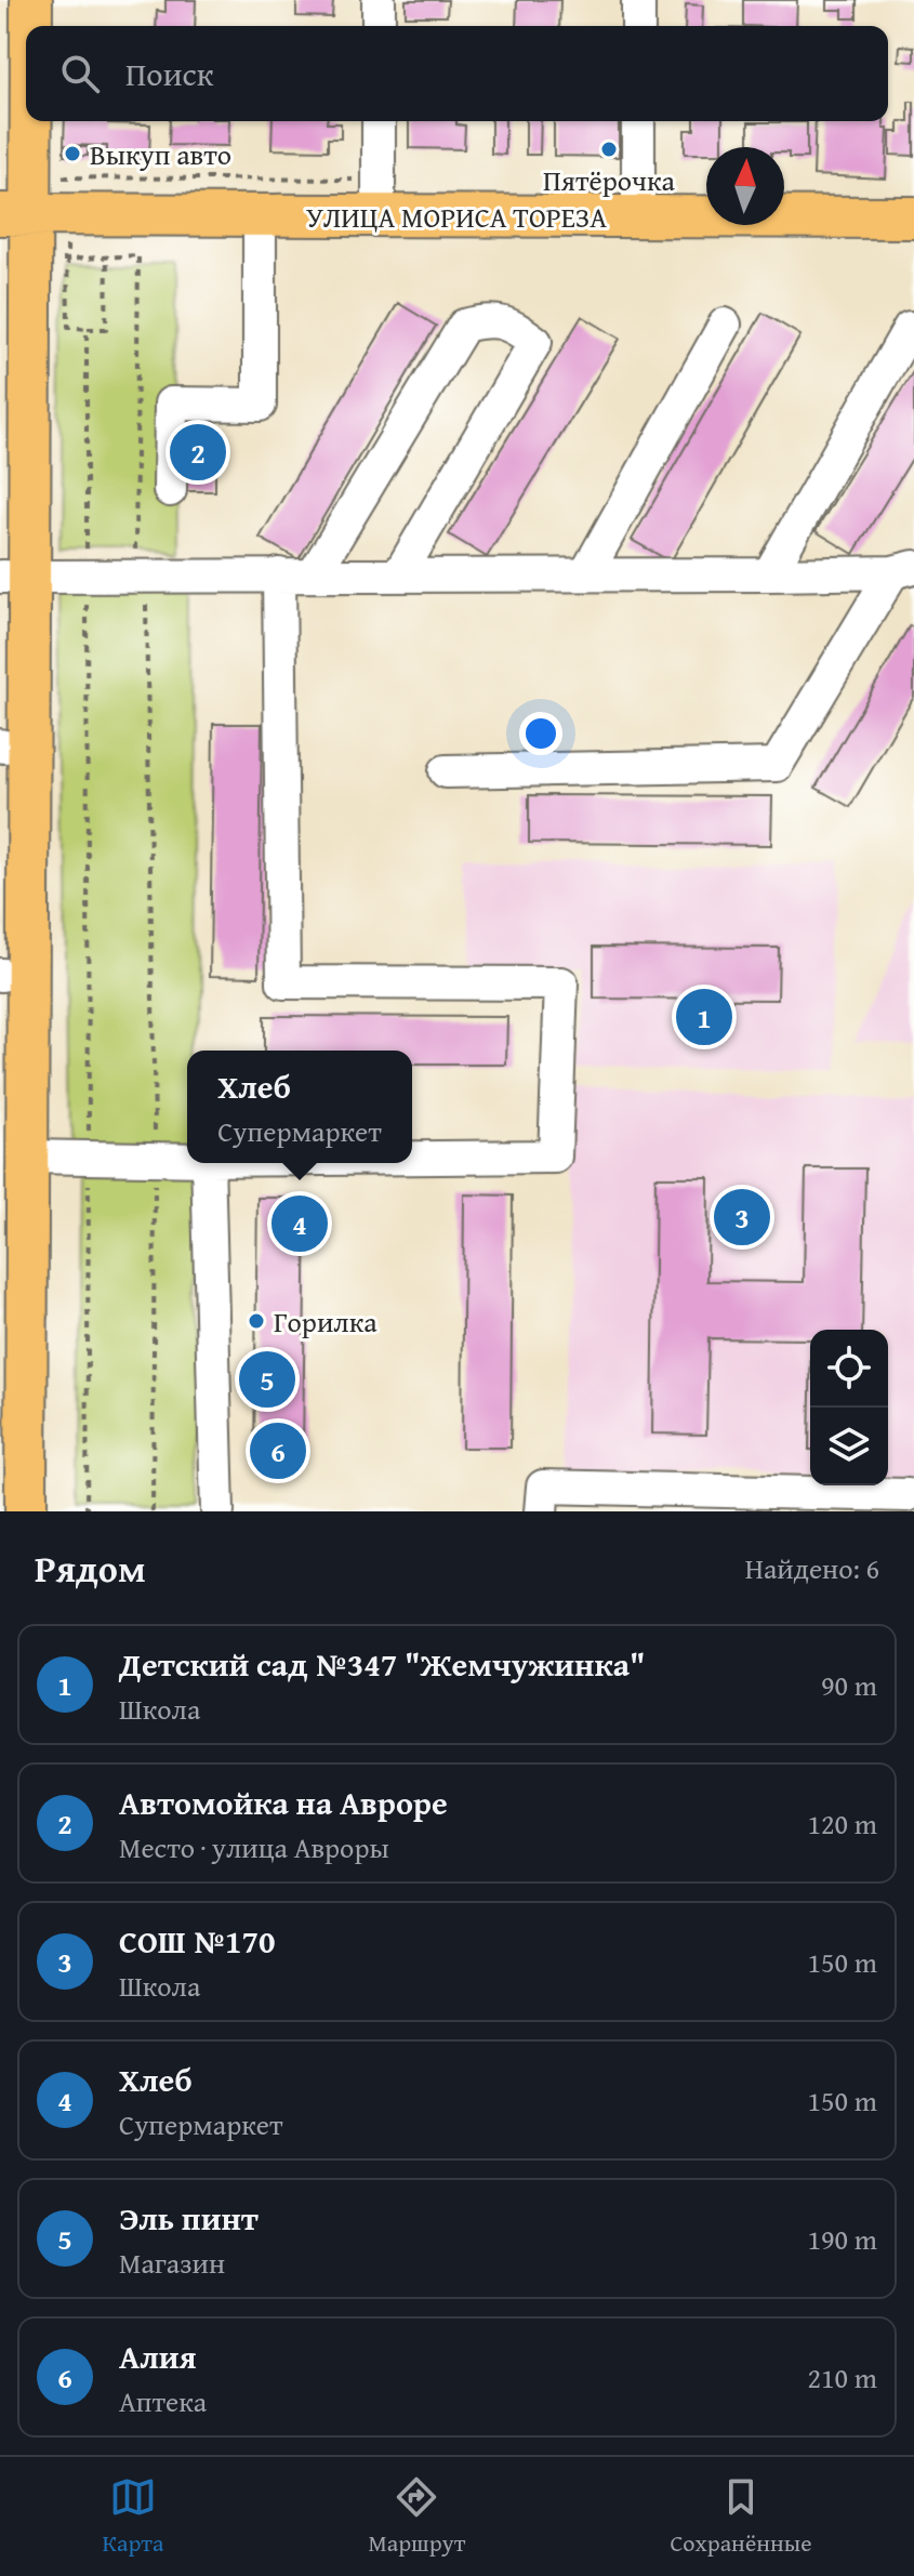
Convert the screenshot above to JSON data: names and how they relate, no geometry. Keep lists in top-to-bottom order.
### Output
{
  "streets": {
    "main road": ["УЛИЦА МОРИСА ТОРЕЗА"]
  },
  "places": ["Пятёрочка", "Выкуп авто", "Горилка"],
  "north": "top",
  "page": {
    "search": "Поиск",
    "pins": [
      "2",
      "1",
      "3",
      "4",
      "5",
      "6"
    ],
    "popup": ["Хлеб", "Супермаркет"],
    "heading": ["Рядом", "Найдено: 6"],
    "list": [
      {
        "mark": "1",
        "name": "Детский сад №347 \"Жемчужинка\"",
        "note": "Школа",
        "value": "90 m"
      },
      {
        "mark": "2",
        "name": "Автомойка на Авроре",
        "note": "Место · улица Авроры",
        "value": "120 m"
      },
      {
        "mark": "3",
        "name": "СОШ №170",
        "note": "Школа",
        "value": "150 m"
      },
      {
        "mark": "4",
        "name": "Хлеб",
        "note": "Супермаркет",
        "value": "150 m"
      },
      {
        "mark": "5",
        "name": "Эль пинт",
        "note": "Магазин",
        "value": "190 m"
      },
      {
        "mark": "6",
        "name": "Алия",
        "note": "Аптека",
        "value": "210 m"
      }
    ],
    "nav": ["Карта", "Маршрут", "Сохранённые"]
  }
}
